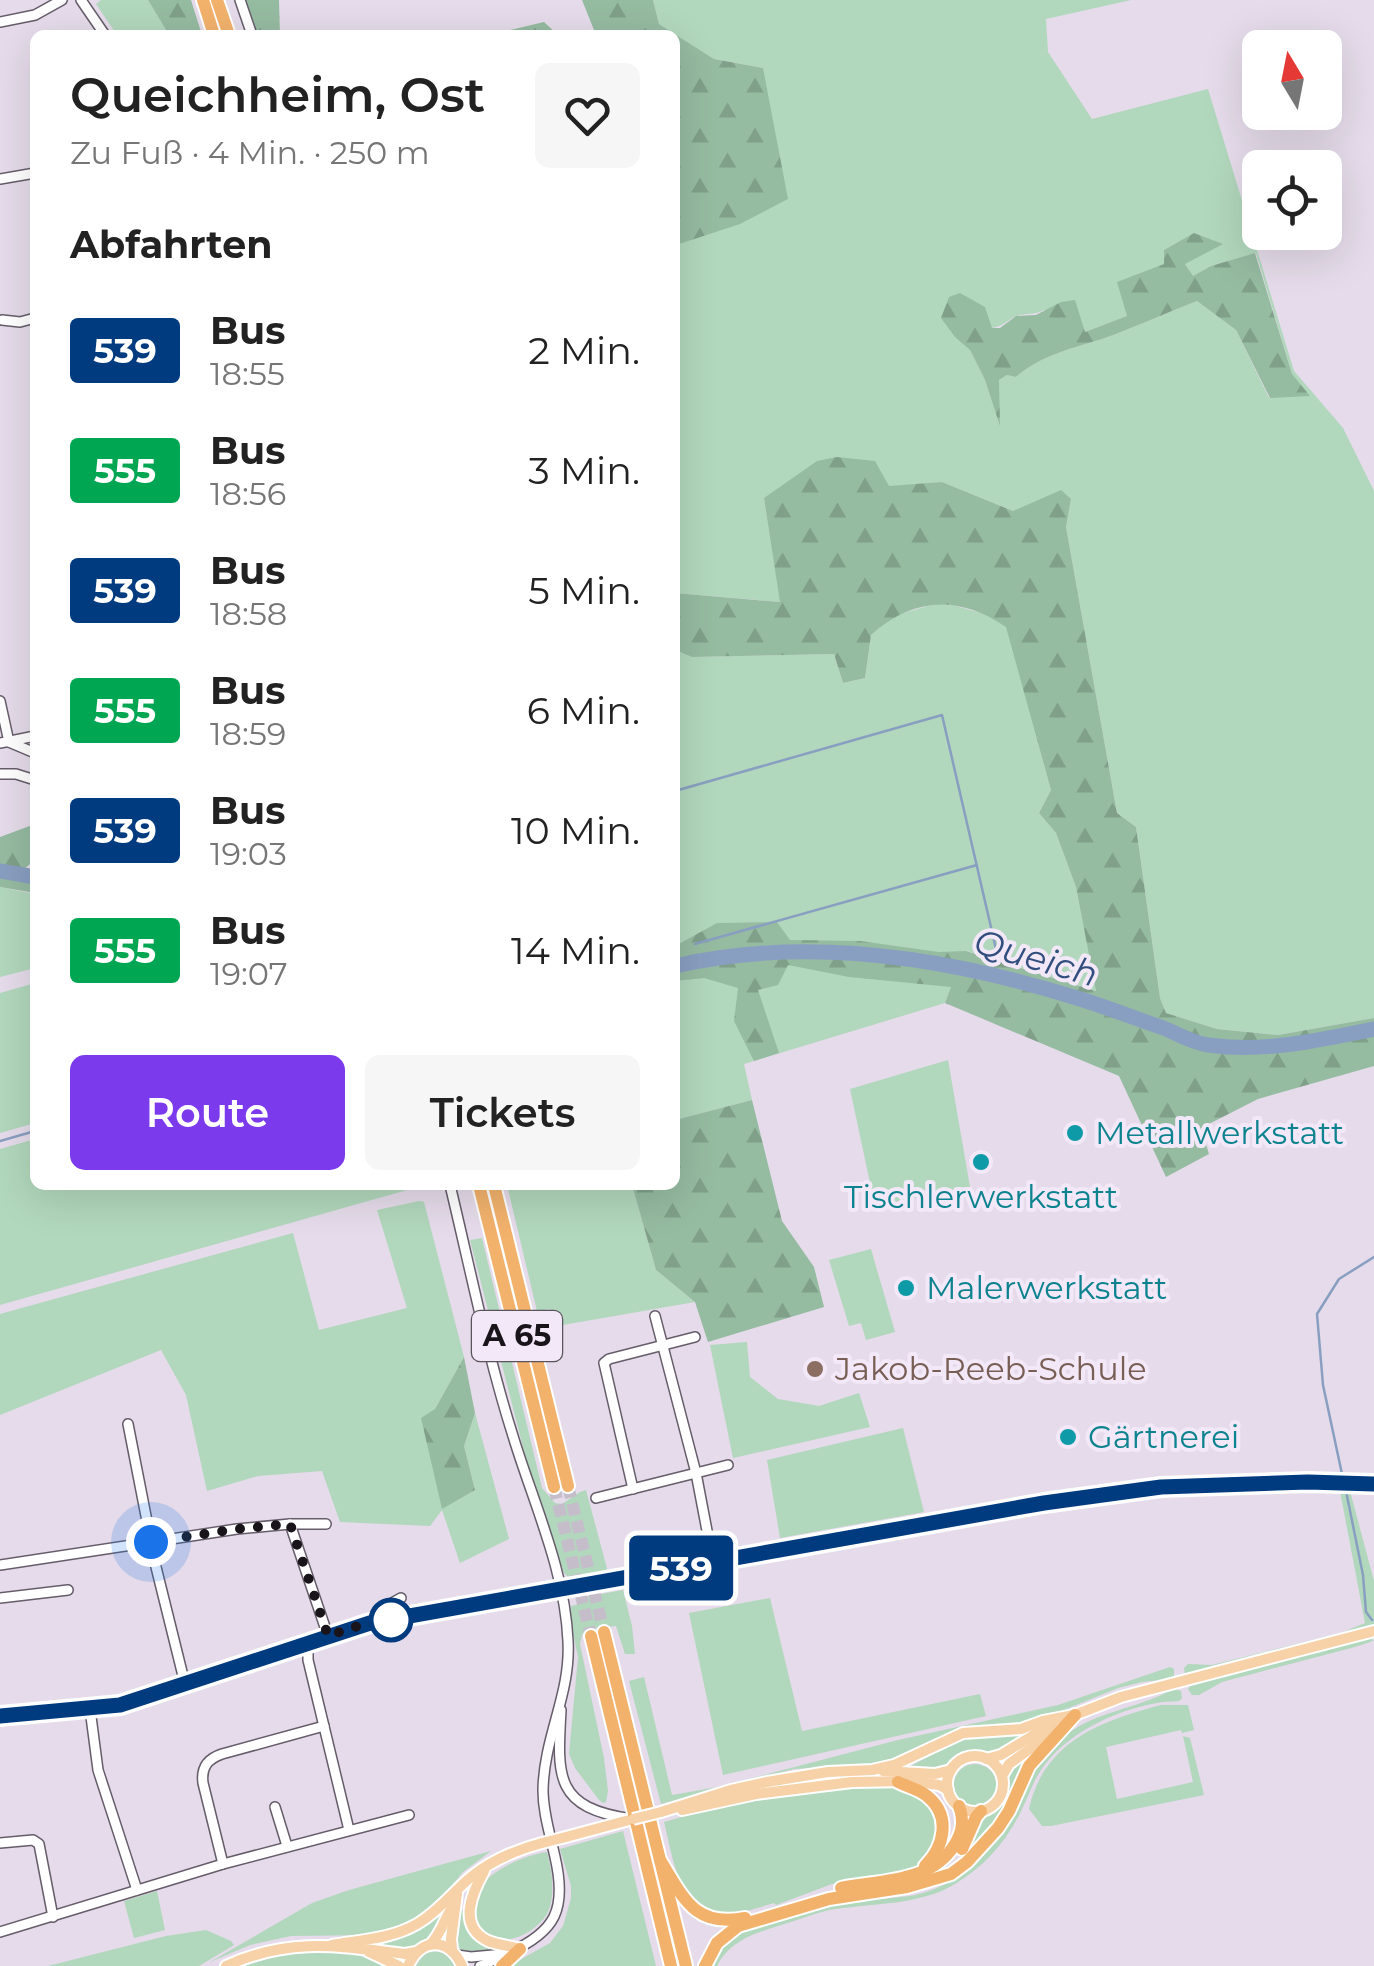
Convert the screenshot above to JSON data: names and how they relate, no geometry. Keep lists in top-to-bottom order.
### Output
{
  "streets": {
    "highway": ["A 65"]
  },
  "water": ["Queich"],
  "places": [
    "Metallwerkstatt",
    "Tischlerwerkstatt",
    "Malerwerkstatt",
    "Jakob-Reeb-Schule",
    "Gärtnerei"
  ],
  "lines": ["bus line 539"],
  "north": "top",
  "page": {
    "on_map": "539",
    "heading": [
      ["Queichheim, Ost", "Zu Fuß · 4 Min. · 250 m"],
      "Abfahrten"
    ],
    "list": [
      {
        "mark": "539",
        "name": "Bus",
        "note": "18:55",
        "value": "2 Min."
      },
      {
        "mark": "555",
        "name": "Bus",
        "note": "18:56",
        "value": "3 Min."
      },
      {
        "mark": "539",
        "name": "Bus",
        "note": "18:58",
        "value": "5 Min."
      },
      {
        "mark": "555",
        "name": "Bus",
        "note": "18:59",
        "value": "6 Min."
      },
      {
        "mark": "539",
        "name": "Bus",
        "note": "19:03",
        "value": "10 Min."
      },
      {
        "mark": "555",
        "name": "Bus",
        "note": "19:07",
        "value": "14 Min."
      }
    ],
    "buttons": ["Route", "Tickets"]
  }
}
